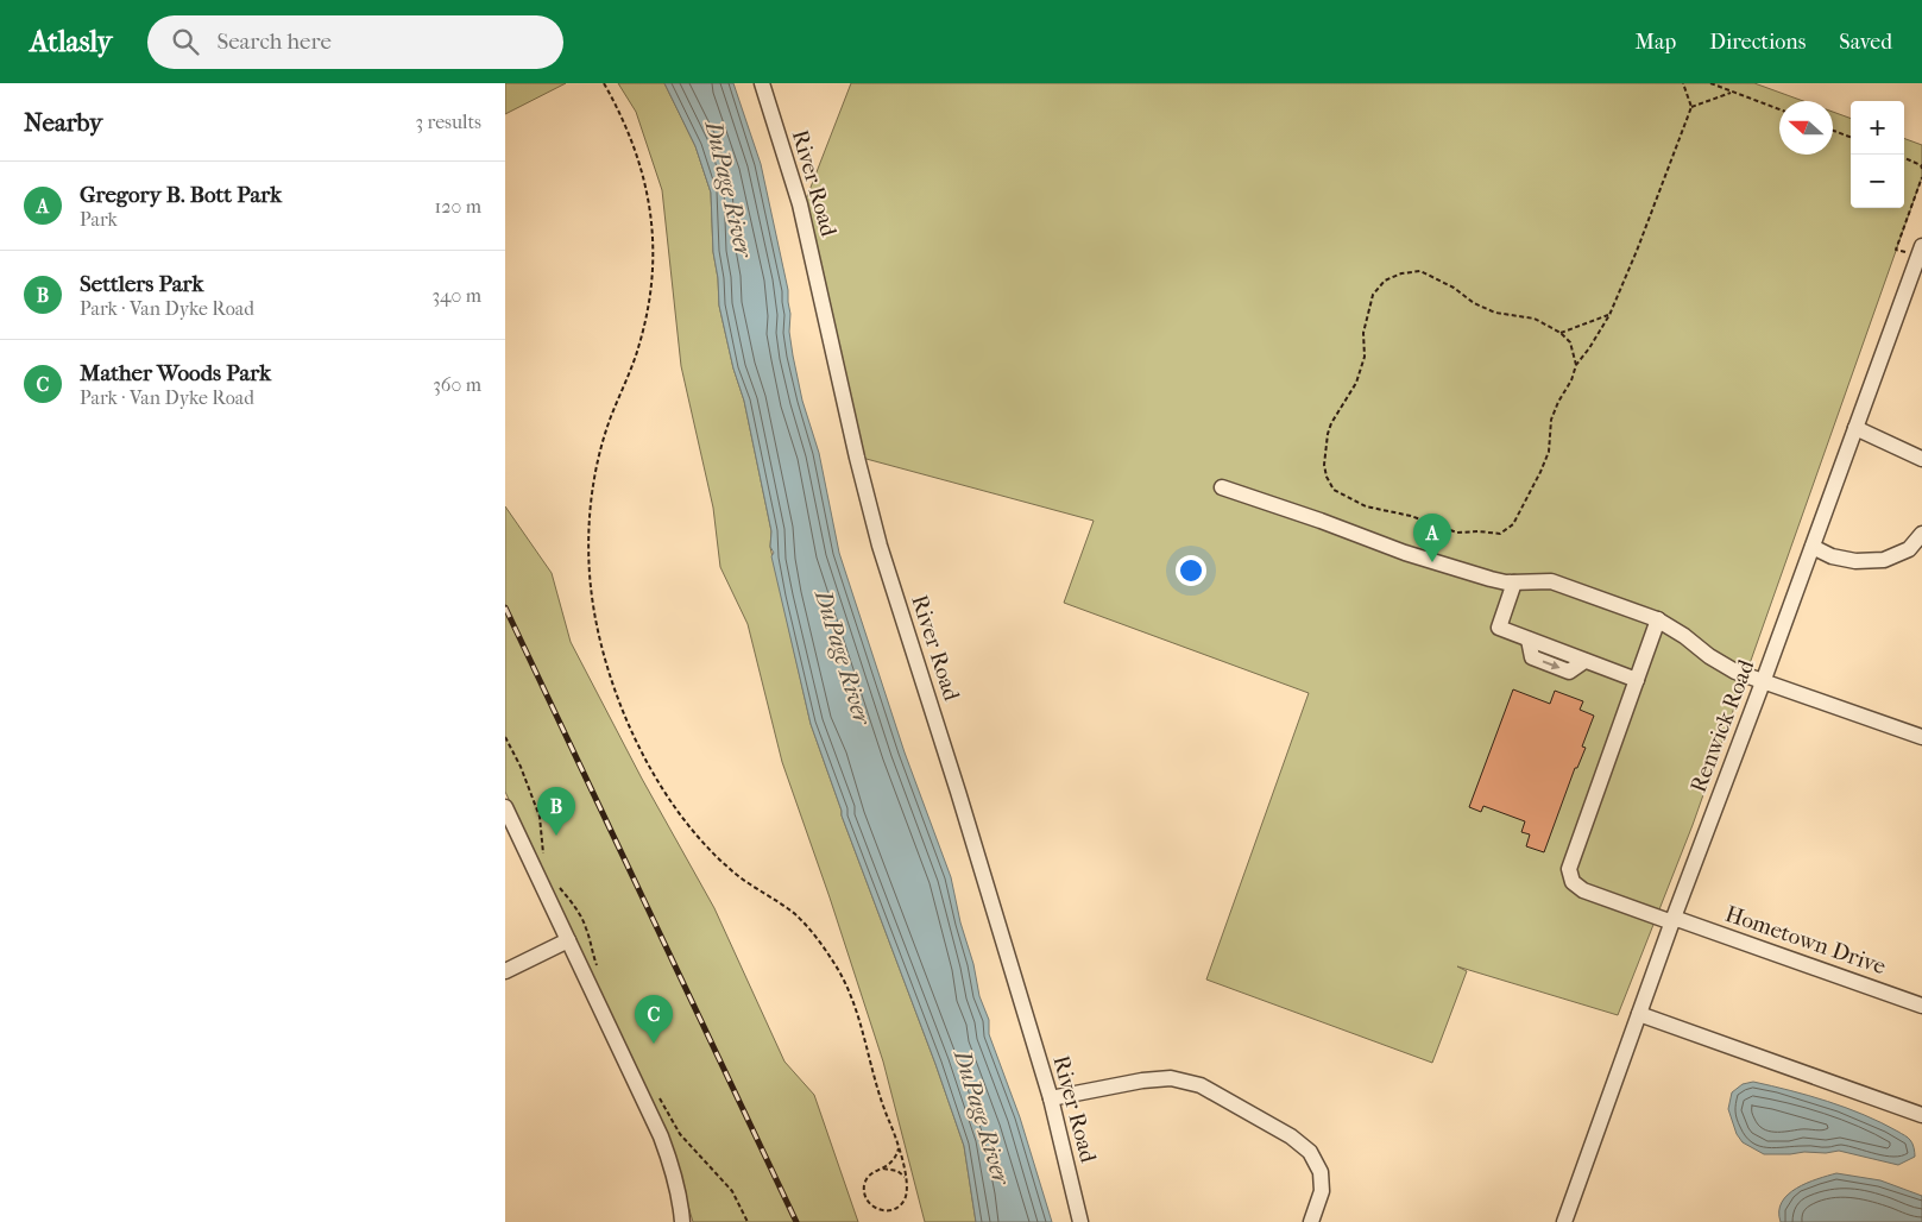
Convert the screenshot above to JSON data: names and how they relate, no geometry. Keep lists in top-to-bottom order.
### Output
{
  "streets": {
    "street": ["River Road", "Renwick Road", "Hometown Drive"]
  },
  "crossings": [
    ["Renwick Road", "Hometown Drive"]
  ],
  "water": ["DuPage River"],
  "north": "left",
  "page": {
    "header": "Atlasly",
    "search": "Search here",
    "nav": ["Map", "Directions", "Saved"],
    "heading": ["Nearby", "3 results"],
    "map_buttons": ["+", "−"],
    "list": [
      {
        "mark": "A",
        "name": "Gregory B. Bott Park",
        "note": "Park",
        "value": "120 m"
      },
      {
        "mark": "B",
        "name": "Settlers Park",
        "note": "Park · Van Dyke Road",
        "value": "340 m"
      },
      {
        "mark": "C",
        "name": "Mather Woods Park",
        "note": "Park · Van Dyke Road",
        "value": "360 m"
      }
    ],
    "pins": ["A", "B", "C"]
  }
}
